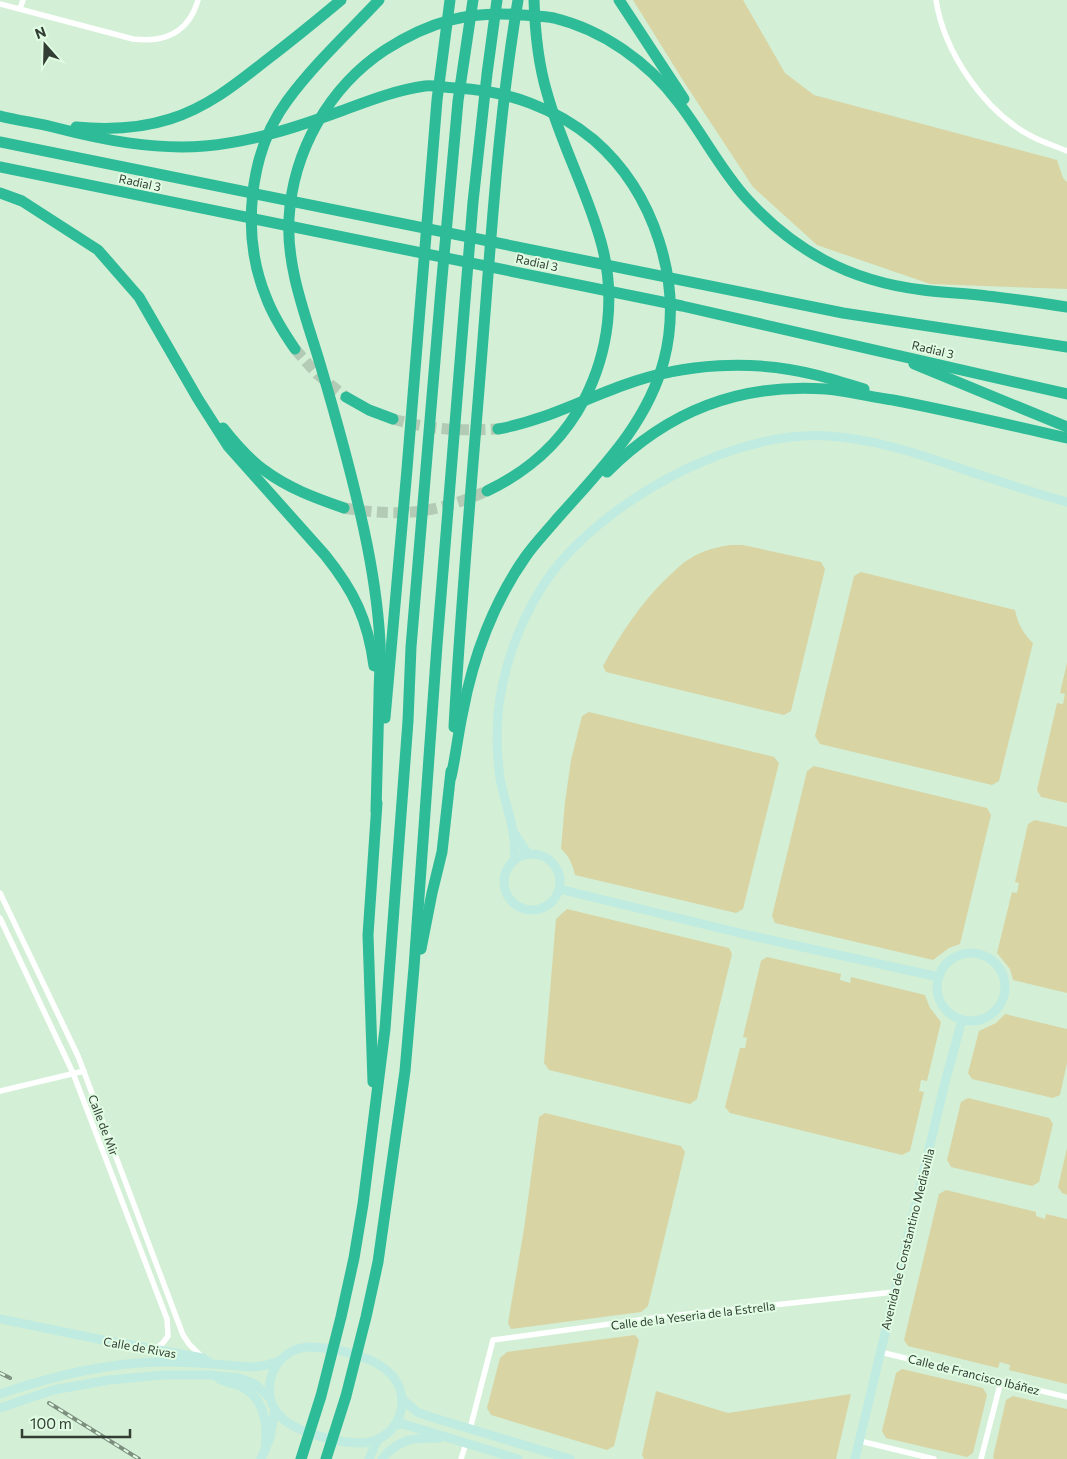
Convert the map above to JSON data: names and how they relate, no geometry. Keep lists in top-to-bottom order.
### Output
{
  "streets": {
    "highway": ["Radial 3"],
    "street": [
      "Calle de Mir",
      "Avenida de Constantino Mediavilla",
      "Calle de la Yeseria de la Estrella",
      "Calle de Rivas",
      "Calle de Francisco Ibáñez"
    ]
  },
  "crossings": [
    ["Calle de Mir", "Calle de Rivas"],
    ["Avenida de Constantino Mediavilla", "Calle de la Yeseria de la Estrella"],
    ["Avenida de Constantino Mediavilla", "Calle de Francisco Ibáñez"]
  ],
  "scale_bar": "100 m",
  "north": "top"
}
